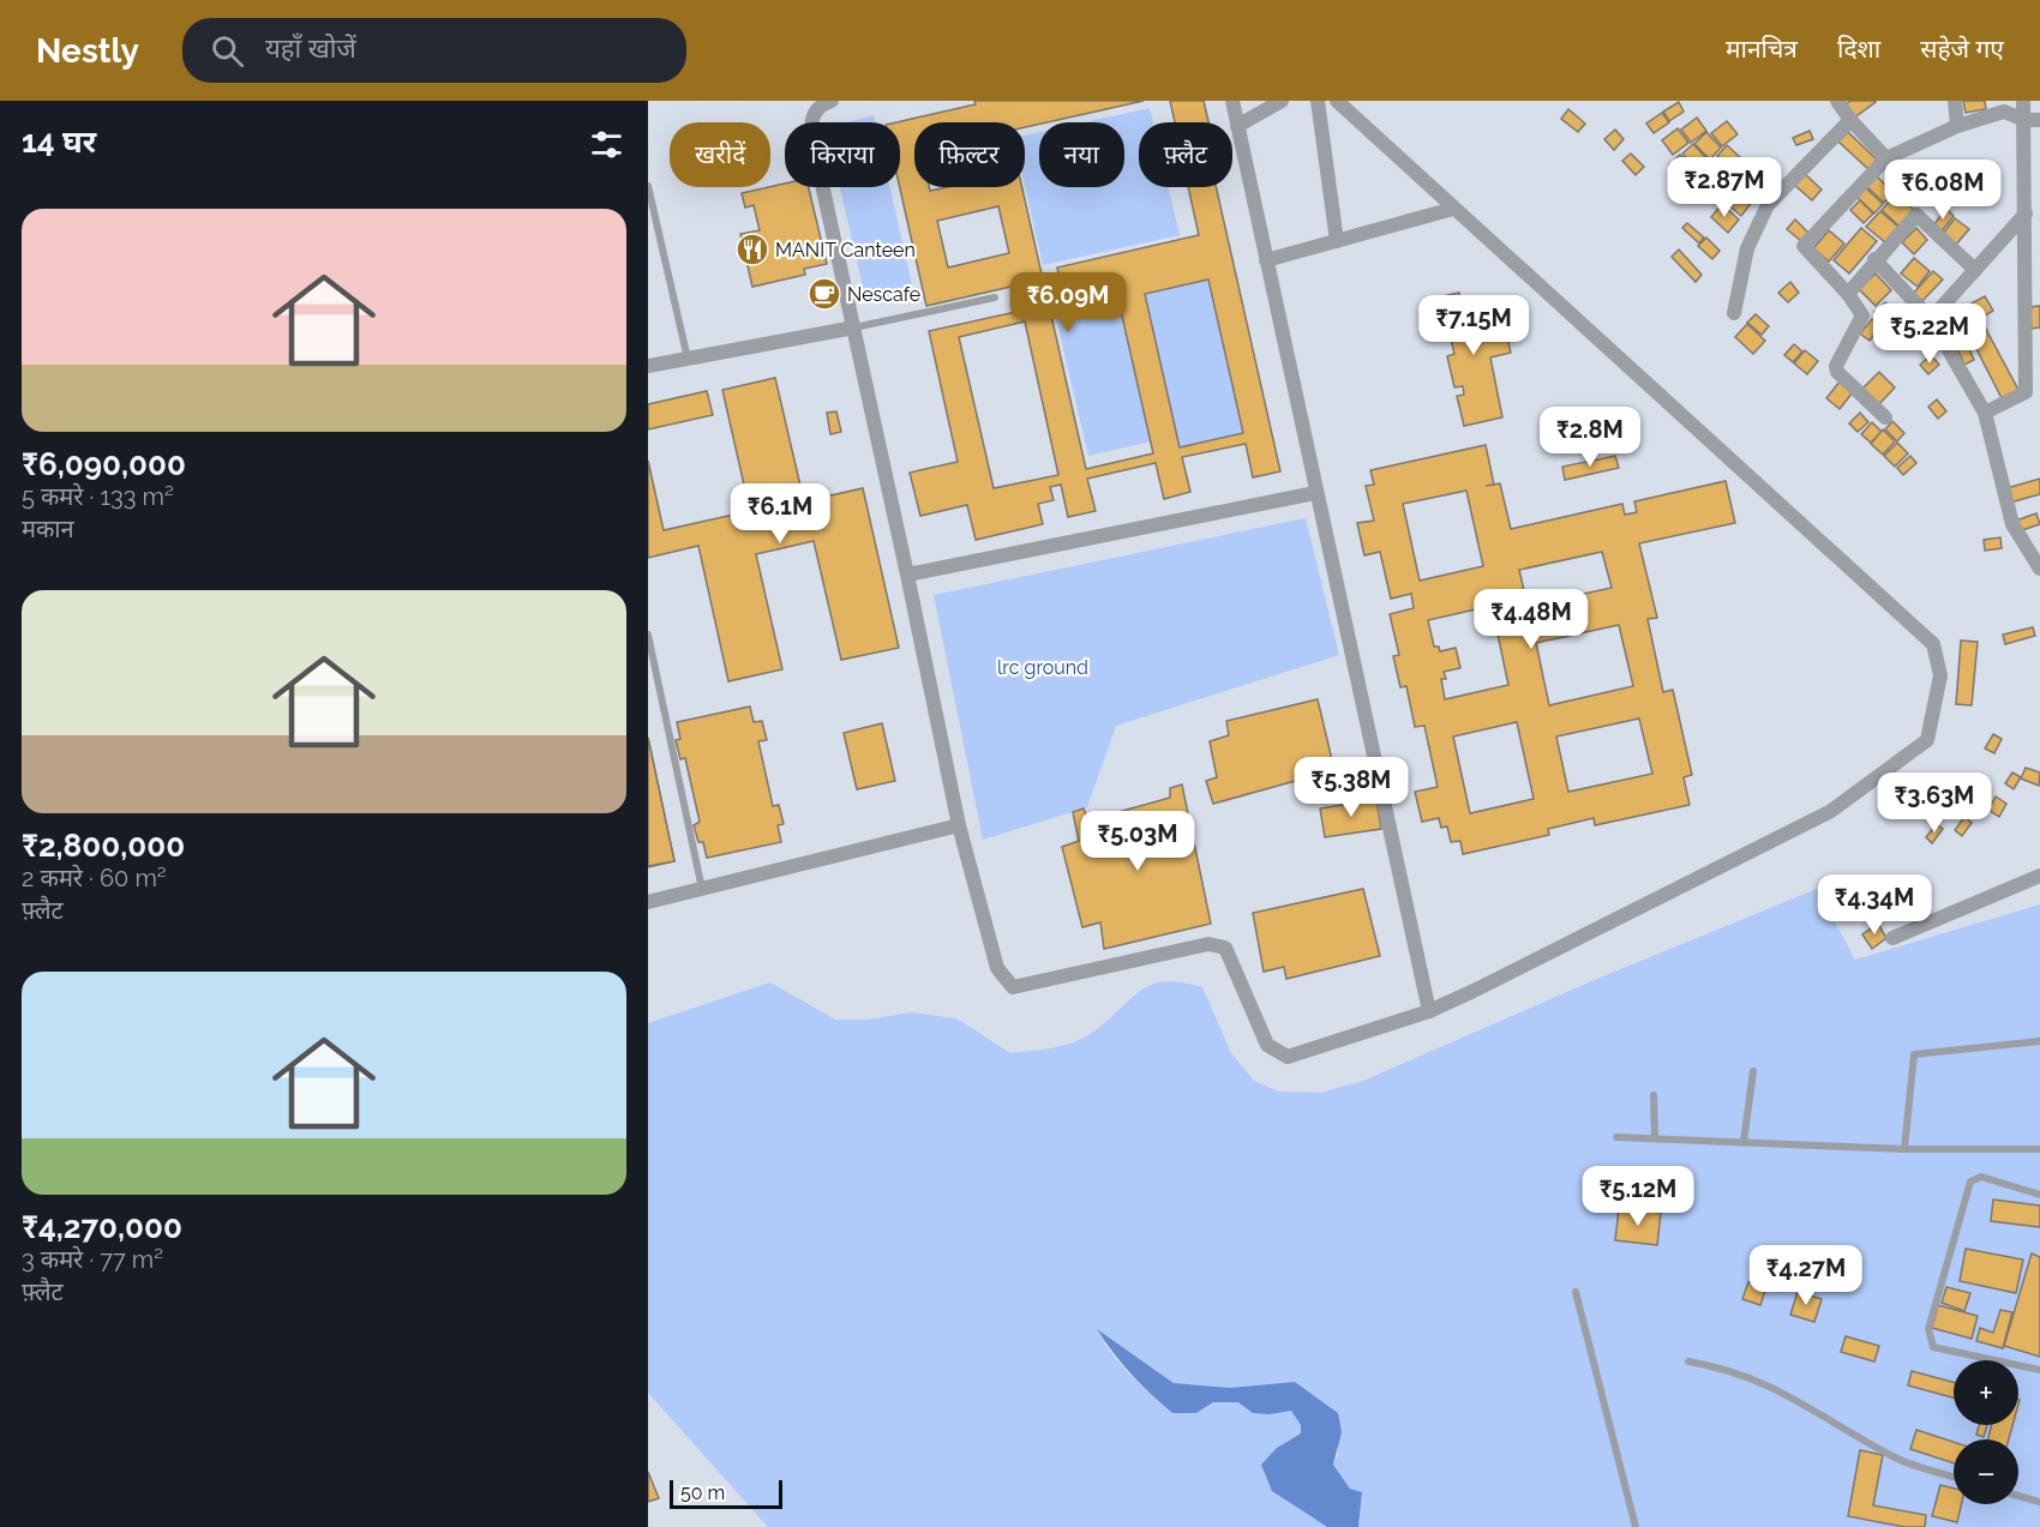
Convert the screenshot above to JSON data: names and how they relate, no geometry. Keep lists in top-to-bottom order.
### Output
{
  "parks": ["lrc ground"],
  "places": {
    "restaurant": ["MANIT Canteen"],
    "cafe": ["Nescafe"]
  },
  "scale_bar": "50 m",
  "page": {
    "header": "Nestly",
    "search": "यहाँ खोजें",
    "nav": ["मानचित्र", "दिशा", "सहेजे गए"],
    "heading": "14 घर",
    "chip": [
      "खरीदें",
      "किराया",
      "फ़िल्टर",
      "नया",
      "फ़्लैट"
    ],
    "price": [
      "₹2.87M",
      "₹6.08M",
      "₹6.09M",
      "₹7.15M",
      "₹5.22M",
      "₹2.8M",
      "₹6.1M",
      "₹4.48M",
      "₹5.38M",
      "₹3.63M",
      "₹5.03M",
      "₹4.34M",
      "₹5.12M",
      "₹4.27M"
    ],
    "list": [
      {
        "name": "₹6,090,000",
        "note": "5 कमरे · 133 m² · मकान"
      },
      {
        "name": "₹2,800,000",
        "note": "2 कमरे · 60 m² · फ़्लैट"
      },
      {
        "name": "₹4,270,000",
        "note": "3 कमरे · 77 m² · फ़्लैट"
      }
    ],
    "map_buttons": ["+", "−"],
    "scale": "50 m"
  }
}
